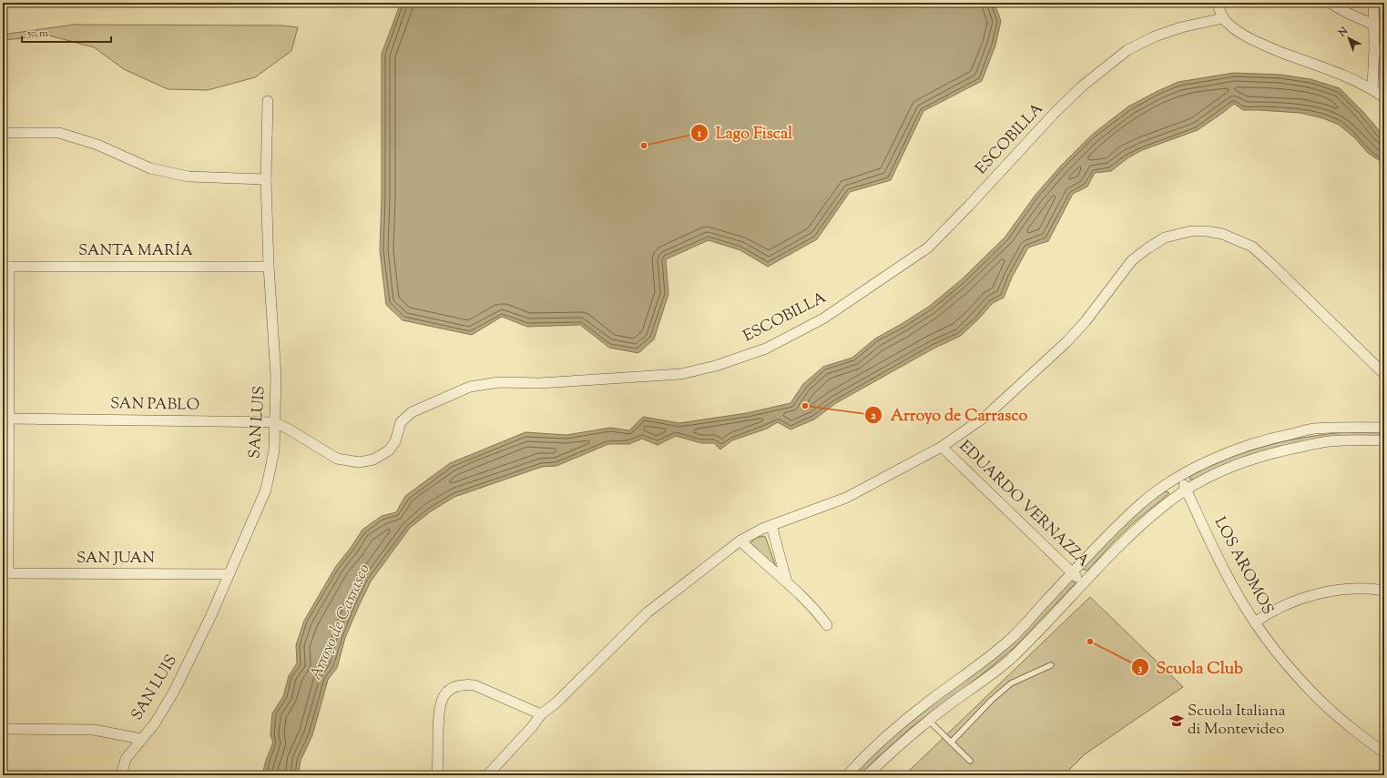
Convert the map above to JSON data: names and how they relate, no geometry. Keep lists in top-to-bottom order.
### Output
{
  "streets": {
    "street": [
      "ESCOBILLA",
      "SANTA MARÍA",
      "SAN PABLO",
      "SAN LUIS",
      "EDUARDO VERNAZZA",
      "SAN JUAN",
      "LOS AROMOS"
    ]
  },
  "crossings": [
    ["ESCOBILLA", "SAN PABLO"],
    ["SANTA MARÍA", "SAN LUIS"],
    ["SAN PABLO", "SAN LUIS"],
    ["SAN LUIS", "SAN JUAN"]
  ],
  "water": ["Arroyo de Carrasco"],
  "places": {
    "other": ["Lago Fiscal", "Arroyo de Carrasco", "Scuola Club"],
    "school or university": ["Scuola Italiana di Montevideo"]
  },
  "scale_bar": "50 m",
  "north": "top left"
}
